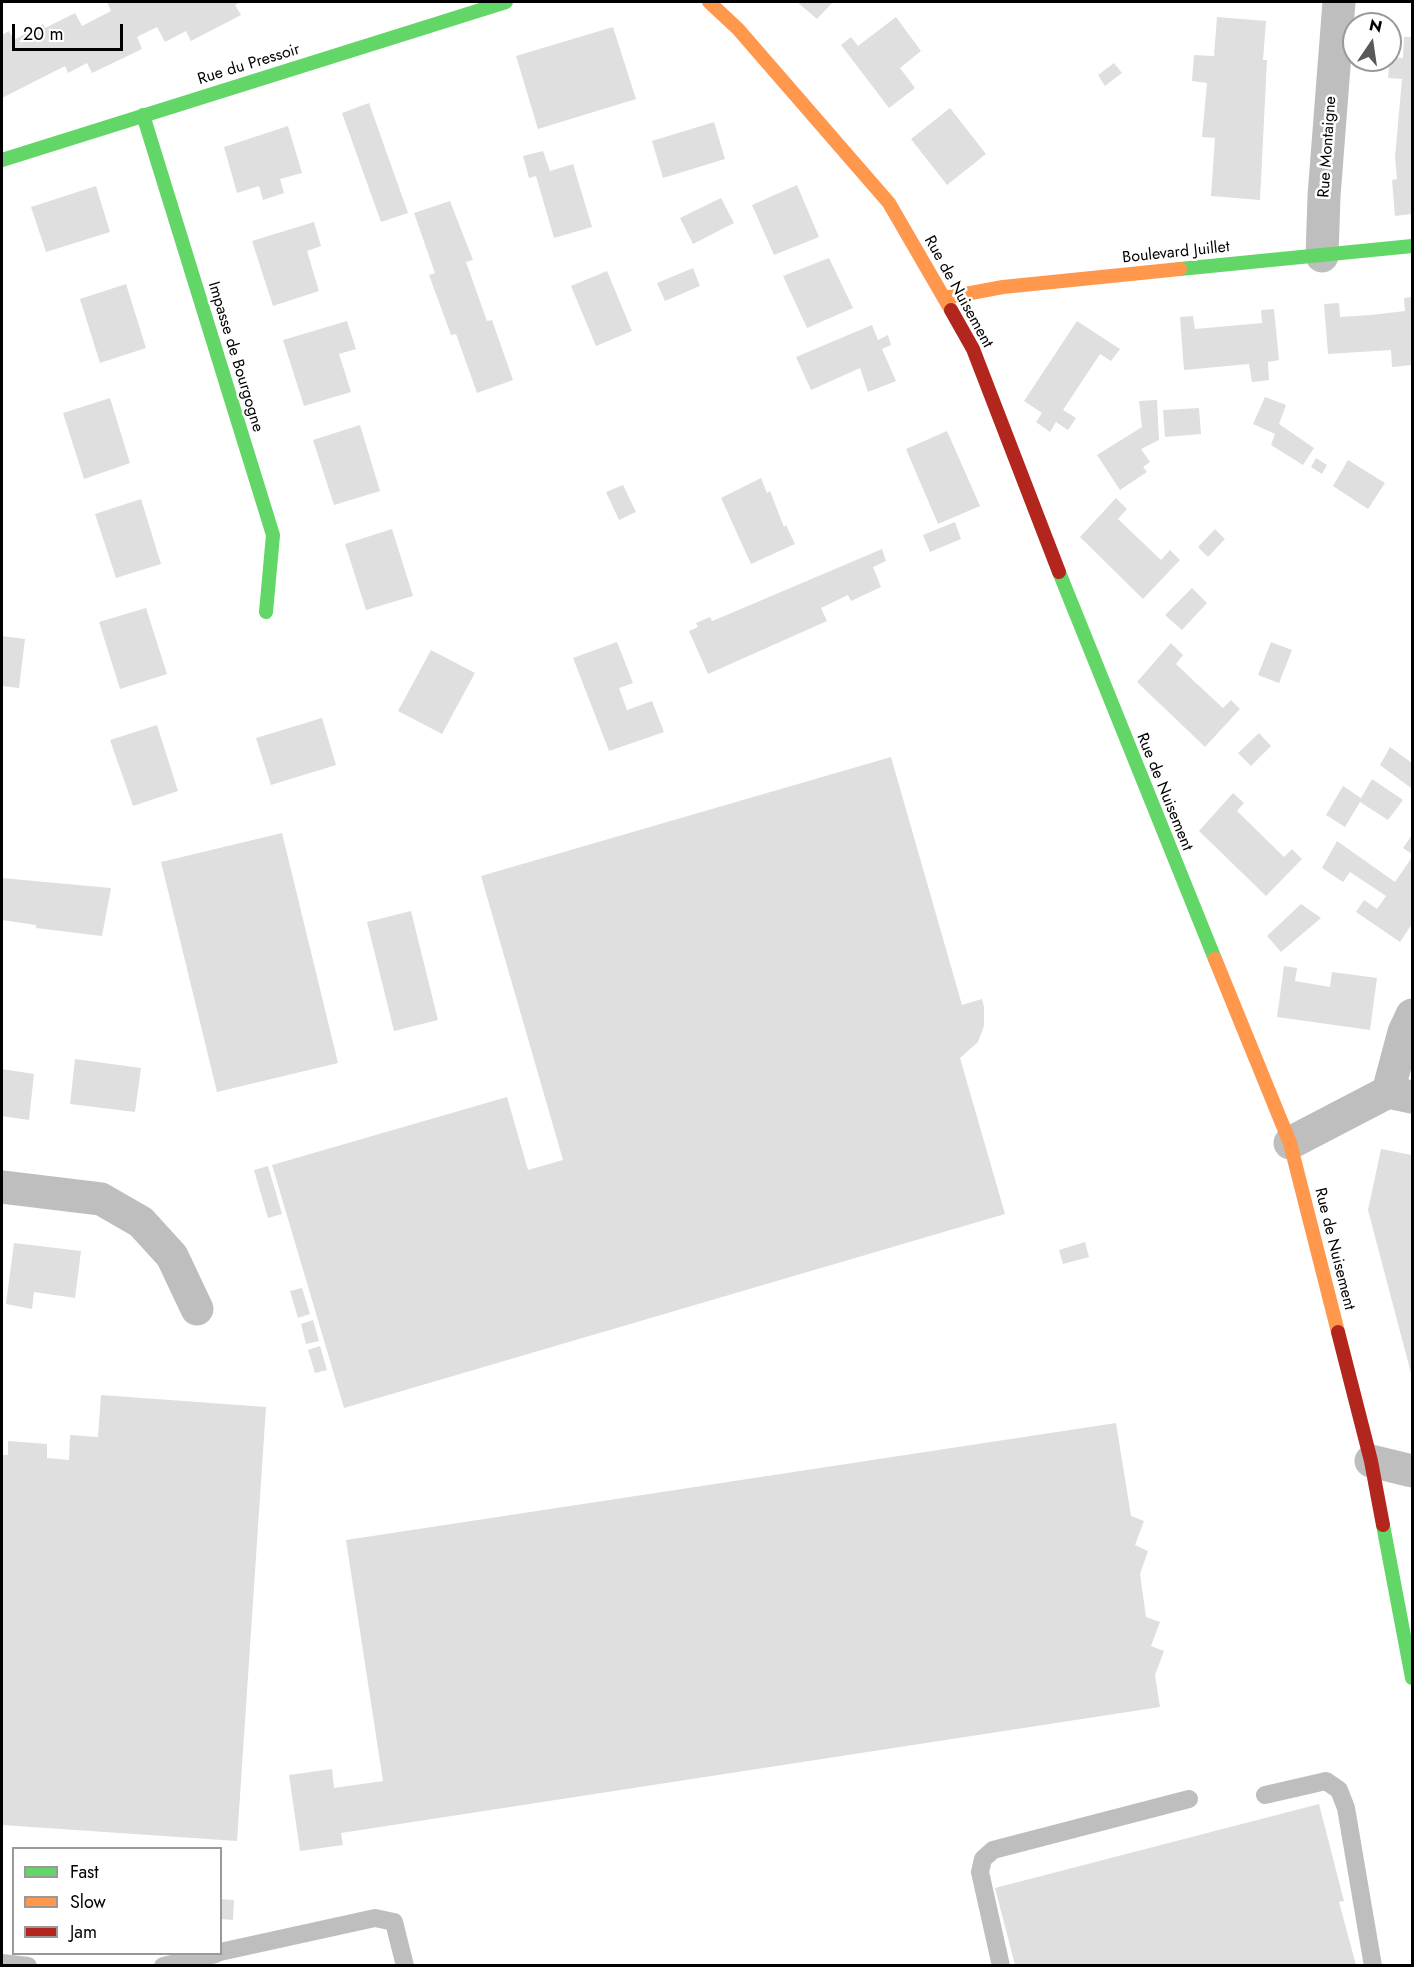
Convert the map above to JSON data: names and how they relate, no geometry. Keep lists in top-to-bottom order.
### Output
{
  "streets": {
    "street": [
      "Rue du Pressoir",
      "Rue Montaigne",
      "Boulevard Juillet",
      "Rue de Nuisement",
      "Impasse de Bourgogne"
    ]
  },
  "crossings": [
    ["Rue du Pressoir", "Impasse de Bourgogne"],
    ["Rue Montaigne", "Boulevard Juillet"],
    ["Boulevard Juillet", "Rue de Nuisement"]
  ],
  "legend": ["Fast", "Slow", "Jam"],
  "scale_bar": "20 m",
  "north": "top"
}
